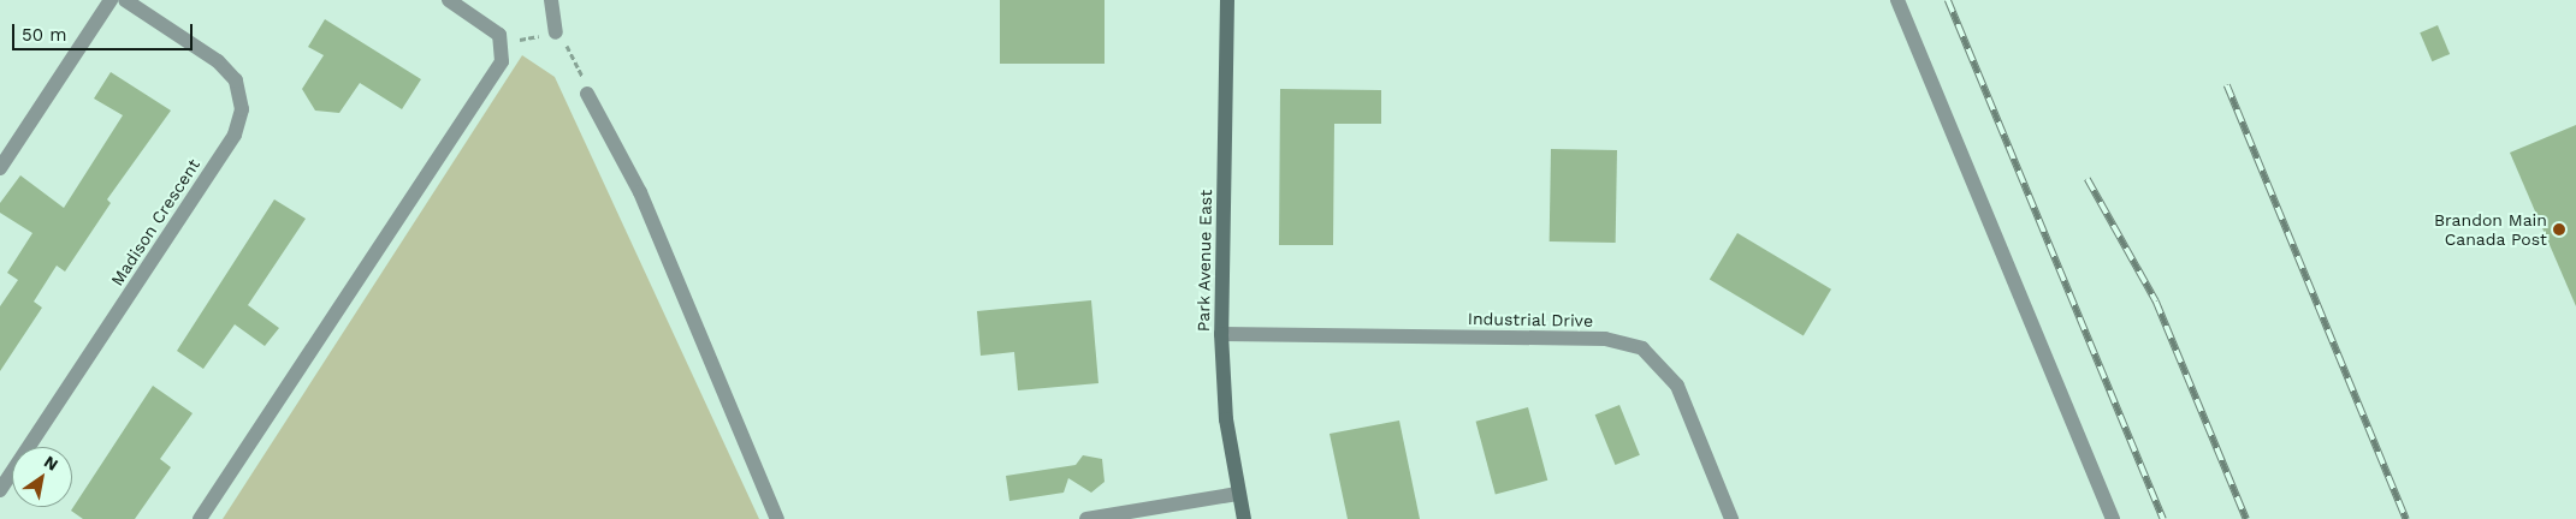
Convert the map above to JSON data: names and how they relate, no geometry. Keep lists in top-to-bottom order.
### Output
{
  "streets": {
    "street": ["Madison Crescent", "Park Avenue East", "Industrial Drive"]
  },
  "crossings": [
    ["Park Avenue East", "Industrial Drive"]
  ],
  "places": ["Brandon Main Canada Post"],
  "scale_bar": "50 m",
  "north": "top right"
}
